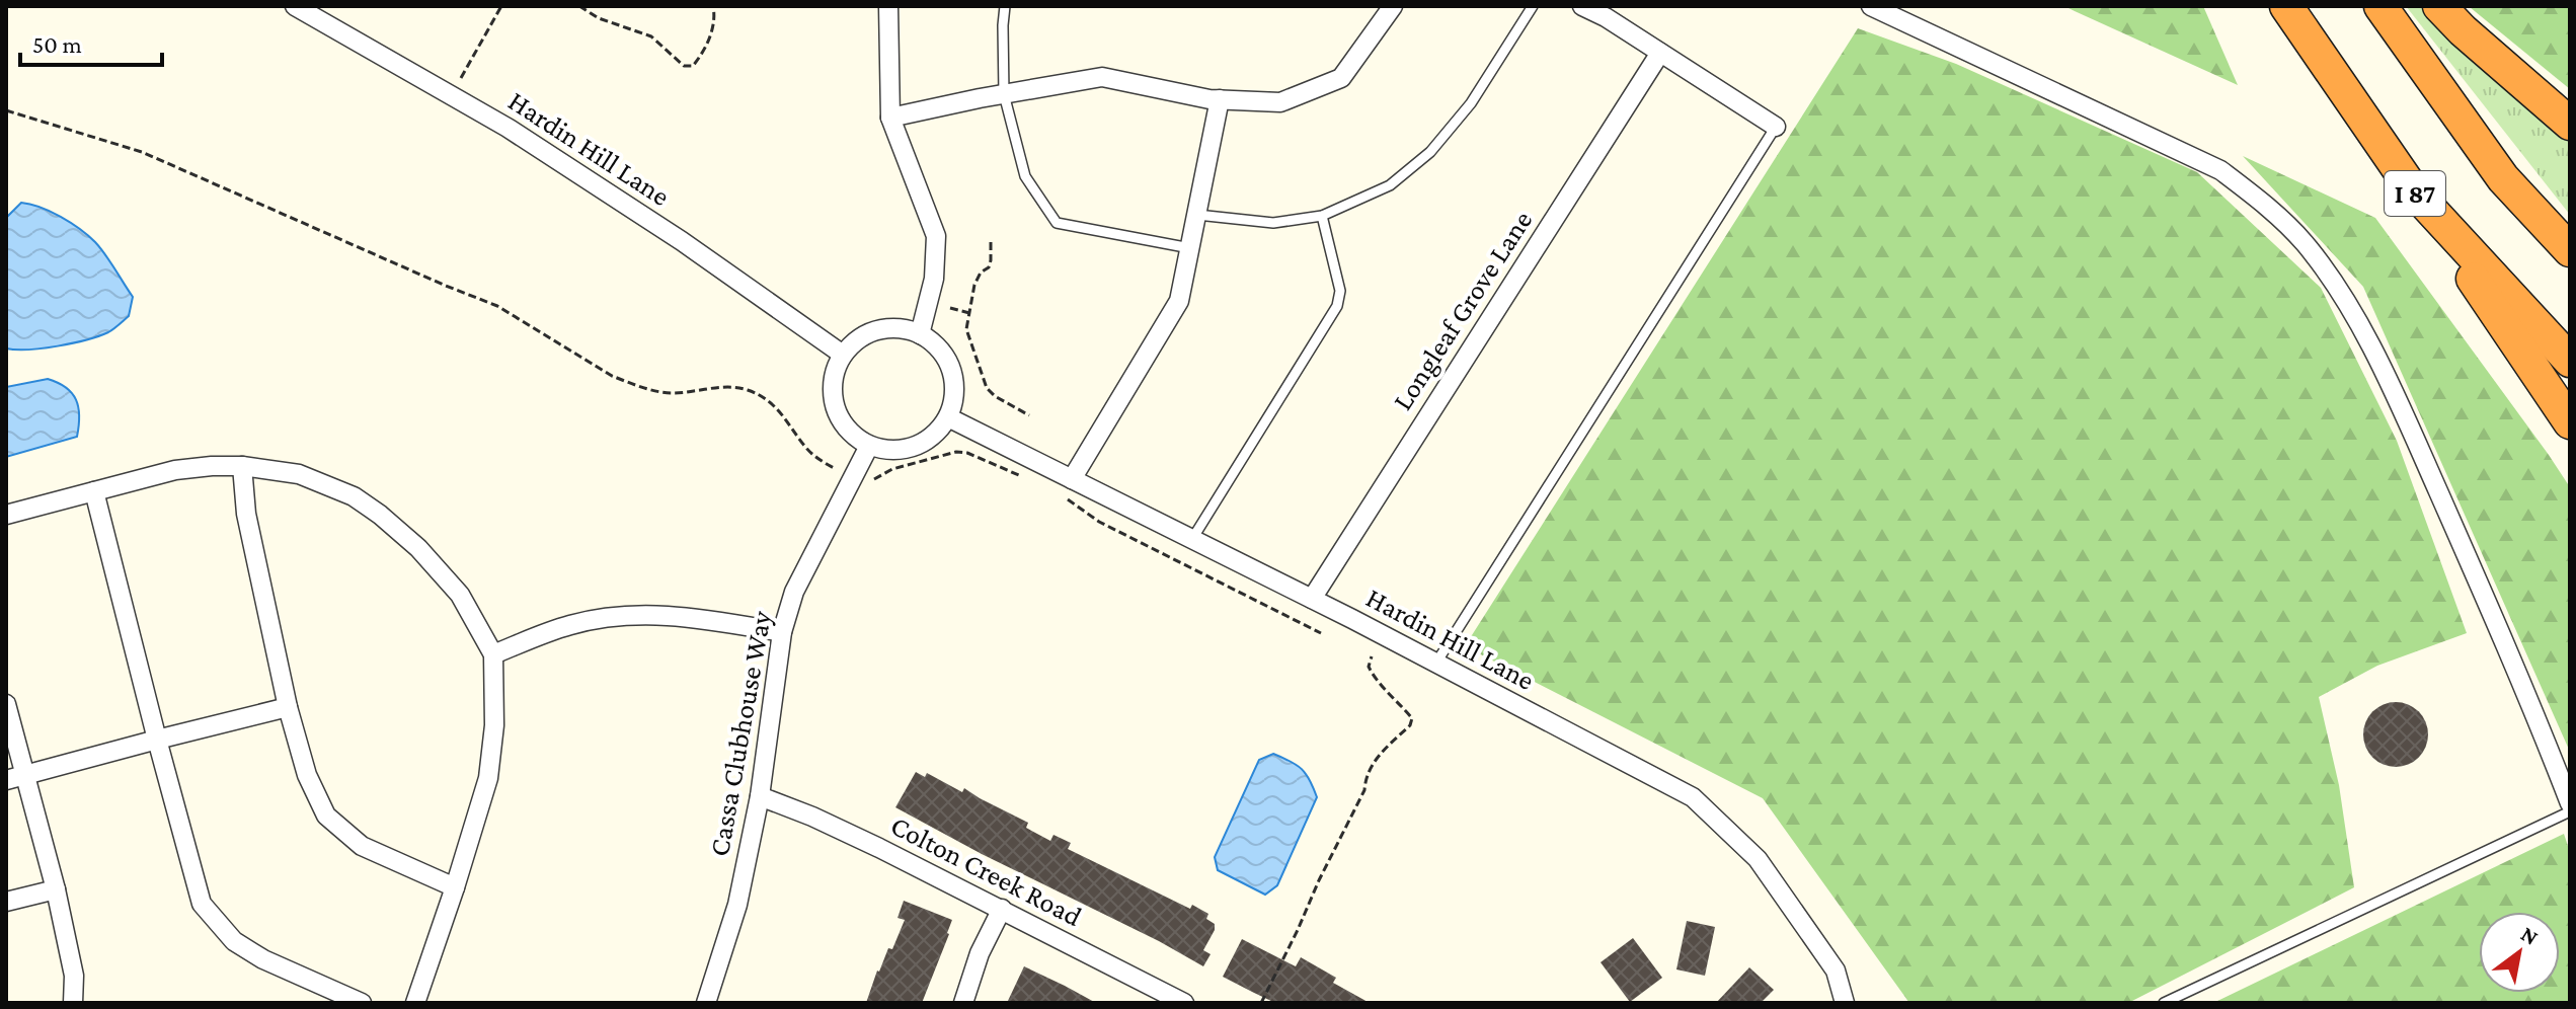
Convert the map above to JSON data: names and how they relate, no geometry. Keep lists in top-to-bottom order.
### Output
{
  "streets": {
    "highway": ["I 87"],
    "street": [
      "Hardin Hill Lane",
      "Longleaf Grove Lane",
      "Cassa Clubhouse Way",
      "Colton Creek Road"
    ]
  },
  "crossings": [
    ["Hardin Hill Lane", "Longleaf Grove Lane"],
    ["Hardin Hill Lane", "Cassa Clubhouse Way"],
    ["Cassa Clubhouse Way", "Colton Creek Road"]
  ],
  "scale_bar": "50 m",
  "north": "top right"
}
